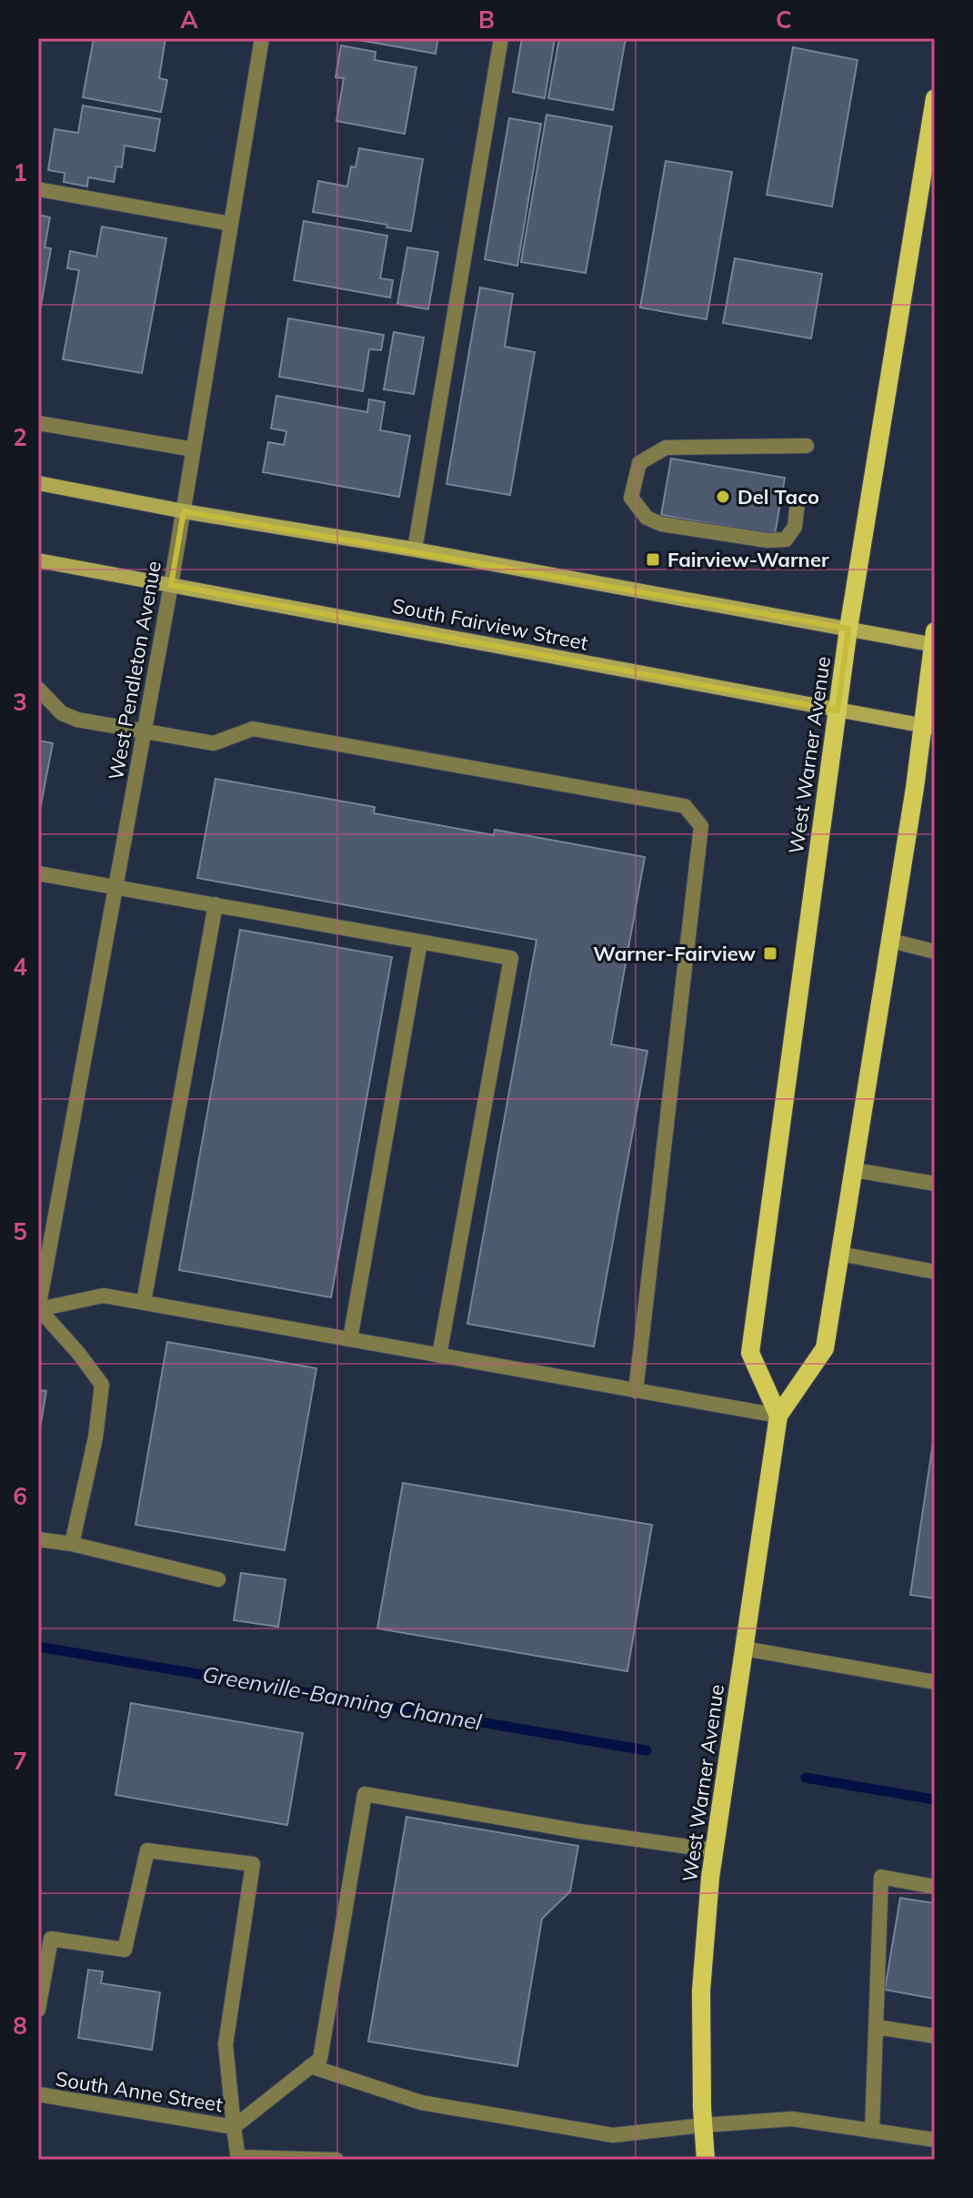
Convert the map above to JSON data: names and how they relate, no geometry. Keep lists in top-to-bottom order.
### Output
{
  "streets": {
    "main road": ["South Fairview Street", "West Warner Avenue"],
    "street": ["West Pendleton Avenue", "South Anne Street"]
  },
  "crossings": [
    ["South Fairview Street", "West Pendleton Avenue"],
    ["South Fairview Street", "West Warner Avenue"]
  ],
  "water": ["Greenville-Banning Channel"],
  "places": {
    "other": ["Del Taco"],
    "transit": ["Fairview-Warner", "Warner-Fairview"]
  },
  "grid": {
    "columns": ["A", "B", "C"],
    "rows": [
      "1",
      "2",
      "3",
      "4",
      "5",
      "6",
      "7",
      "8"
    ]
  }
}
